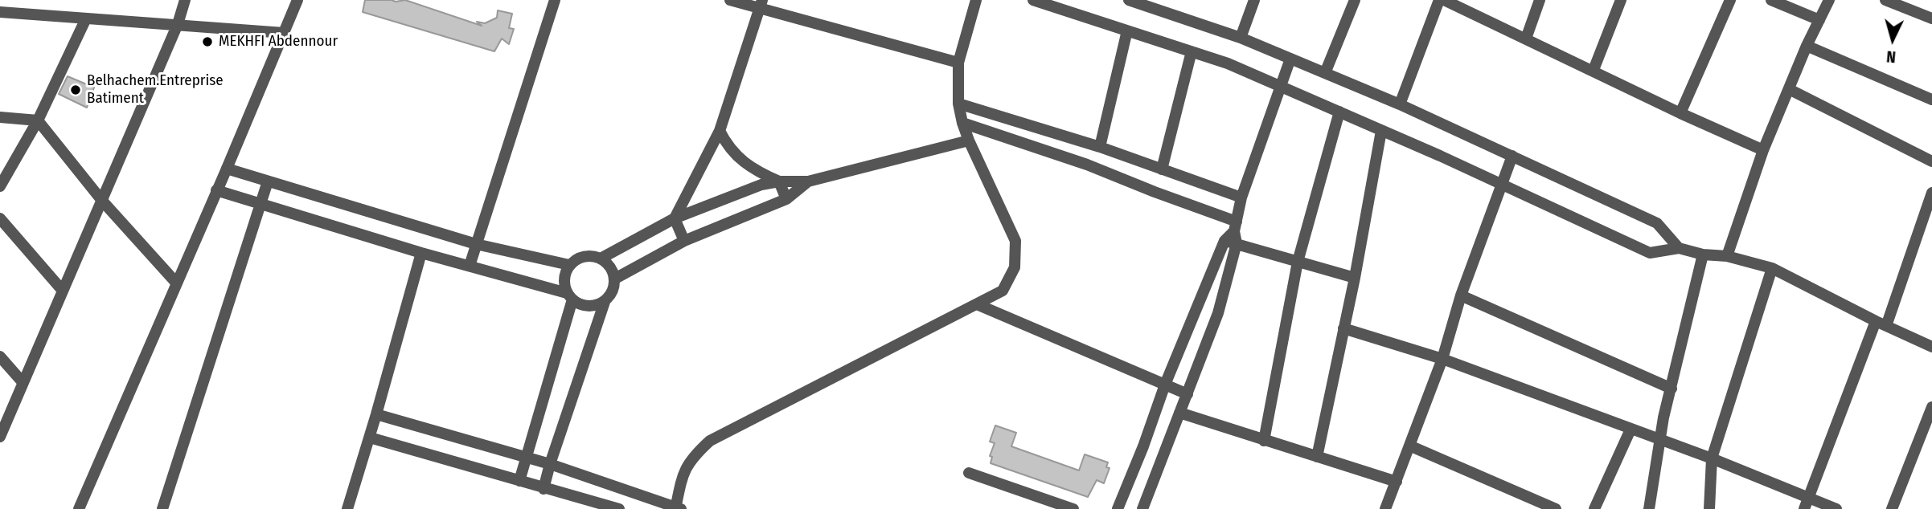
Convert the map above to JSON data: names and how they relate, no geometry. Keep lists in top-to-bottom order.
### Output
{
  "places": ["MEKHFI Abdennour", "Belhachem.Entreprise Batiment"],
  "north": "bottom"
}
